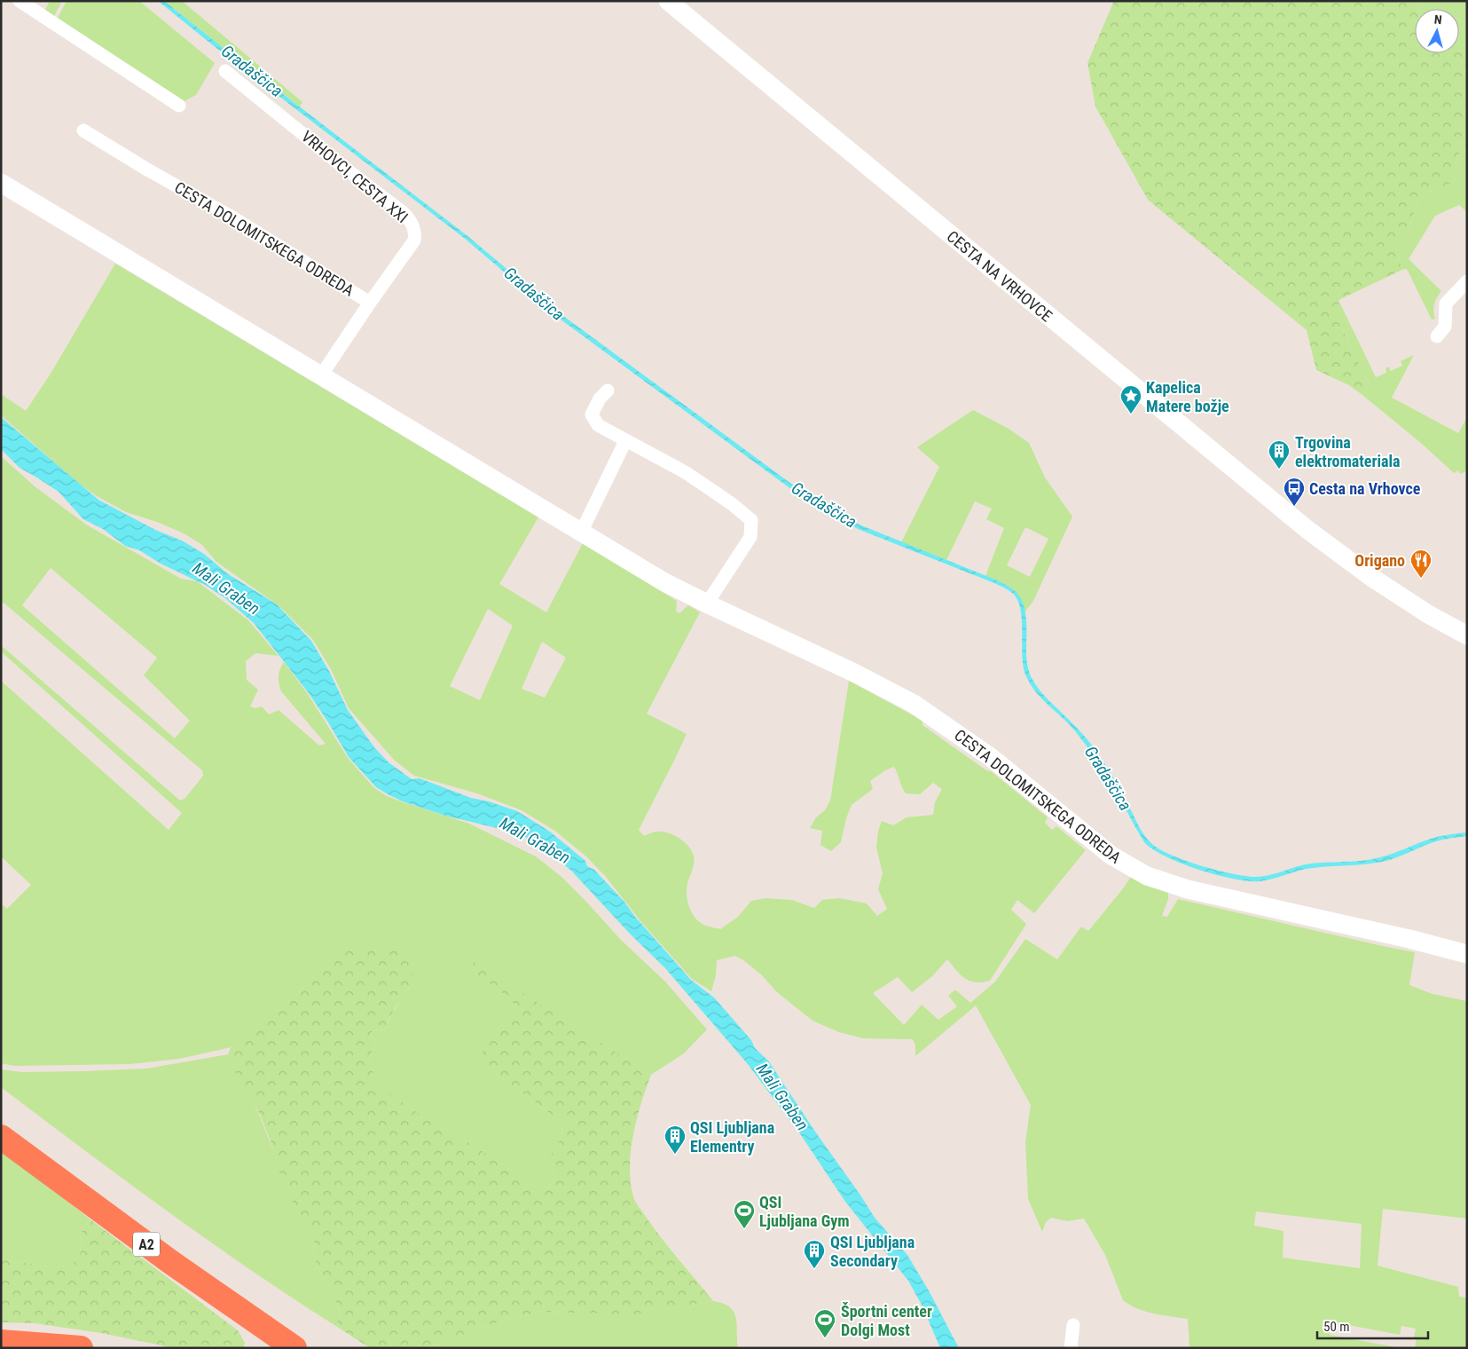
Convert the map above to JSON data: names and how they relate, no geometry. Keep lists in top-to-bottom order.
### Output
{
  "streets": {
    "highway": ["A2"],
    "street": ["VRHOVCI, CESTA XXI", "CESTA DOLOMITSKEGA ODREDA", "CESTA NA VRHOVCE"]
  },
  "crossings": [
    ["VRHOVCI, CESTA XXI", "CESTA DOLOMITSKEGA ODREDA"]
  ],
  "water": ["Gradaščica", "Mali Graben"],
  "places": {
    "place": ["Kapelica Matere božje"],
    "building": ["Trgovina elektromateriala", "QSI Ljubljana Elementry", "QSI Ljubljana Secondary"],
    "bus stop": ["Cesta na Vrhovce"],
    "restaurant": ["Origano"],
    "sports": ["QSI Ljubljana Gym", "Športni center Dolgi Most"]
  },
  "scale_bar": "50 m",
  "north": "top"
}
